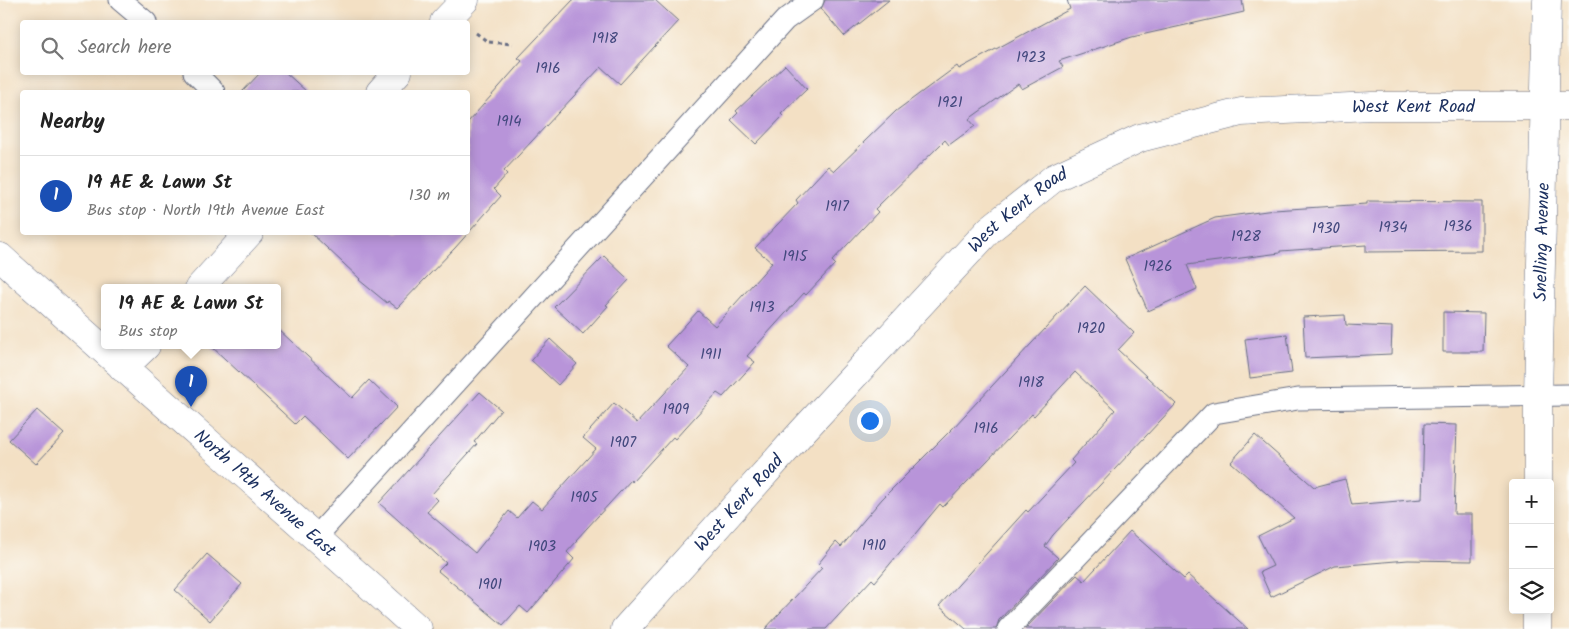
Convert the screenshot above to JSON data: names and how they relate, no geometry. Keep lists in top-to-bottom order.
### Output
{
  "streets": {
    "street": ["West Kent Road", "Snelling Avenue", "North 19th Avenue East"]
  },
  "crossings": [
    ["West Kent Road", "Snelling Avenue"]
  ],
  "house_numbers": [
    "1918",
    "1923",
    "1916",
    "1921",
    "1914",
    "1917",
    "1936",
    "1934",
    "1930",
    "1928",
    "1915",
    "1926",
    "1913",
    "1920",
    "1911",
    "1918",
    "1909",
    "1916",
    "1907",
    "1905",
    "1910",
    "1903",
    "1901"
  ],
  "page": {
    "search": "Search here",
    "heading": "Nearby",
    "list": [
      {
        "mark": "1",
        "name": "19 AE & Lawn St",
        "note": "Bus stop · North 19th Avenue East",
        "value": "130 m"
      }
    ],
    "popup": ["19 AE & Lawn St", "Bus stop"],
    "pins": "1",
    "map_buttons": ["+", "−"]
  }
}
